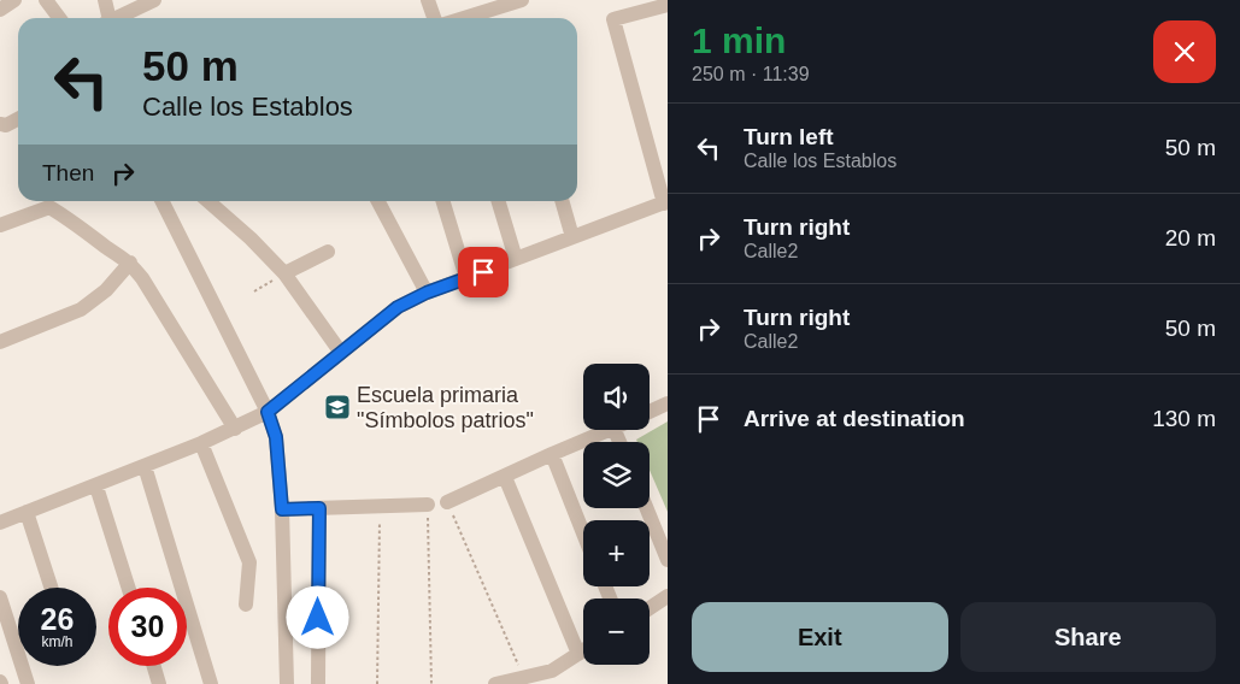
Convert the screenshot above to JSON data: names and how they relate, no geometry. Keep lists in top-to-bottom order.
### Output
{
  "places": {
    "school or university": ["Escuela primaria \"Símbolos patrios\""]
  },
  "page": {
    "heading": ["1 min", "250 m · 11:39"],
    "turn": ["50 m", "Calle los Establos"],
    "list": [
      {
        "name": "Turn left",
        "note": "Calle los Establos",
        "value": "50 m"
      },
      {
        "name": "Turn right",
        "note": "Calle2",
        "value": "20 m"
      },
      {
        "name": "Turn right",
        "note": "Calle2",
        "value": "50 m"
      },
      {
        "name": "Arrive at destination",
        "value": "130 m"
      }
    ],
    "then": "Then",
    "map_buttons": ["+", "−"],
    "speed": "26 km/h",
    "limit": "30",
    "buttons": ["Exit", "Share"]
  }
}
